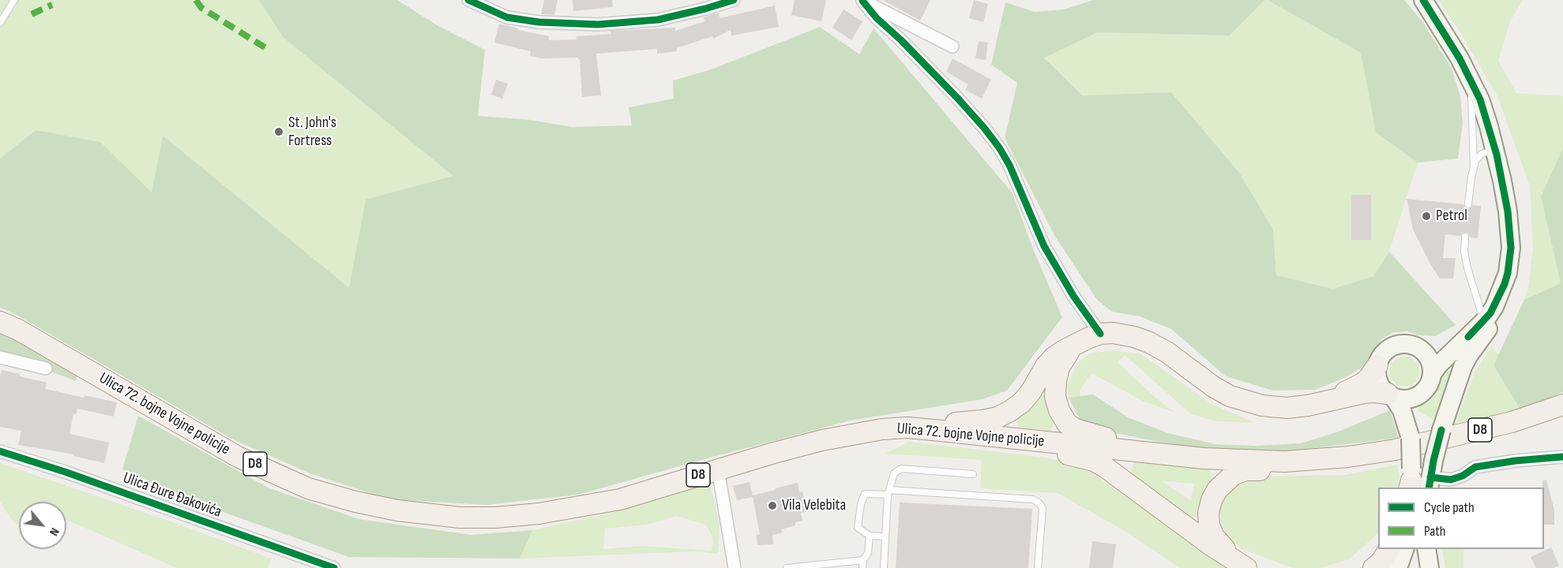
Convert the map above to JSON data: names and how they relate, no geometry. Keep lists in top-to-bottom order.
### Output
{
  "streets": {
    "main road": ["Ulica 72. bojne Vojne policije", "D8"],
    "street": ["Ulica Đure Đakovića"]
  },
  "places": ["St. John's Fortress", "Petrol", "Vila Velebita"],
  "legend": ["Cycle path", "Path"],
  "north": "bottom right"
}
